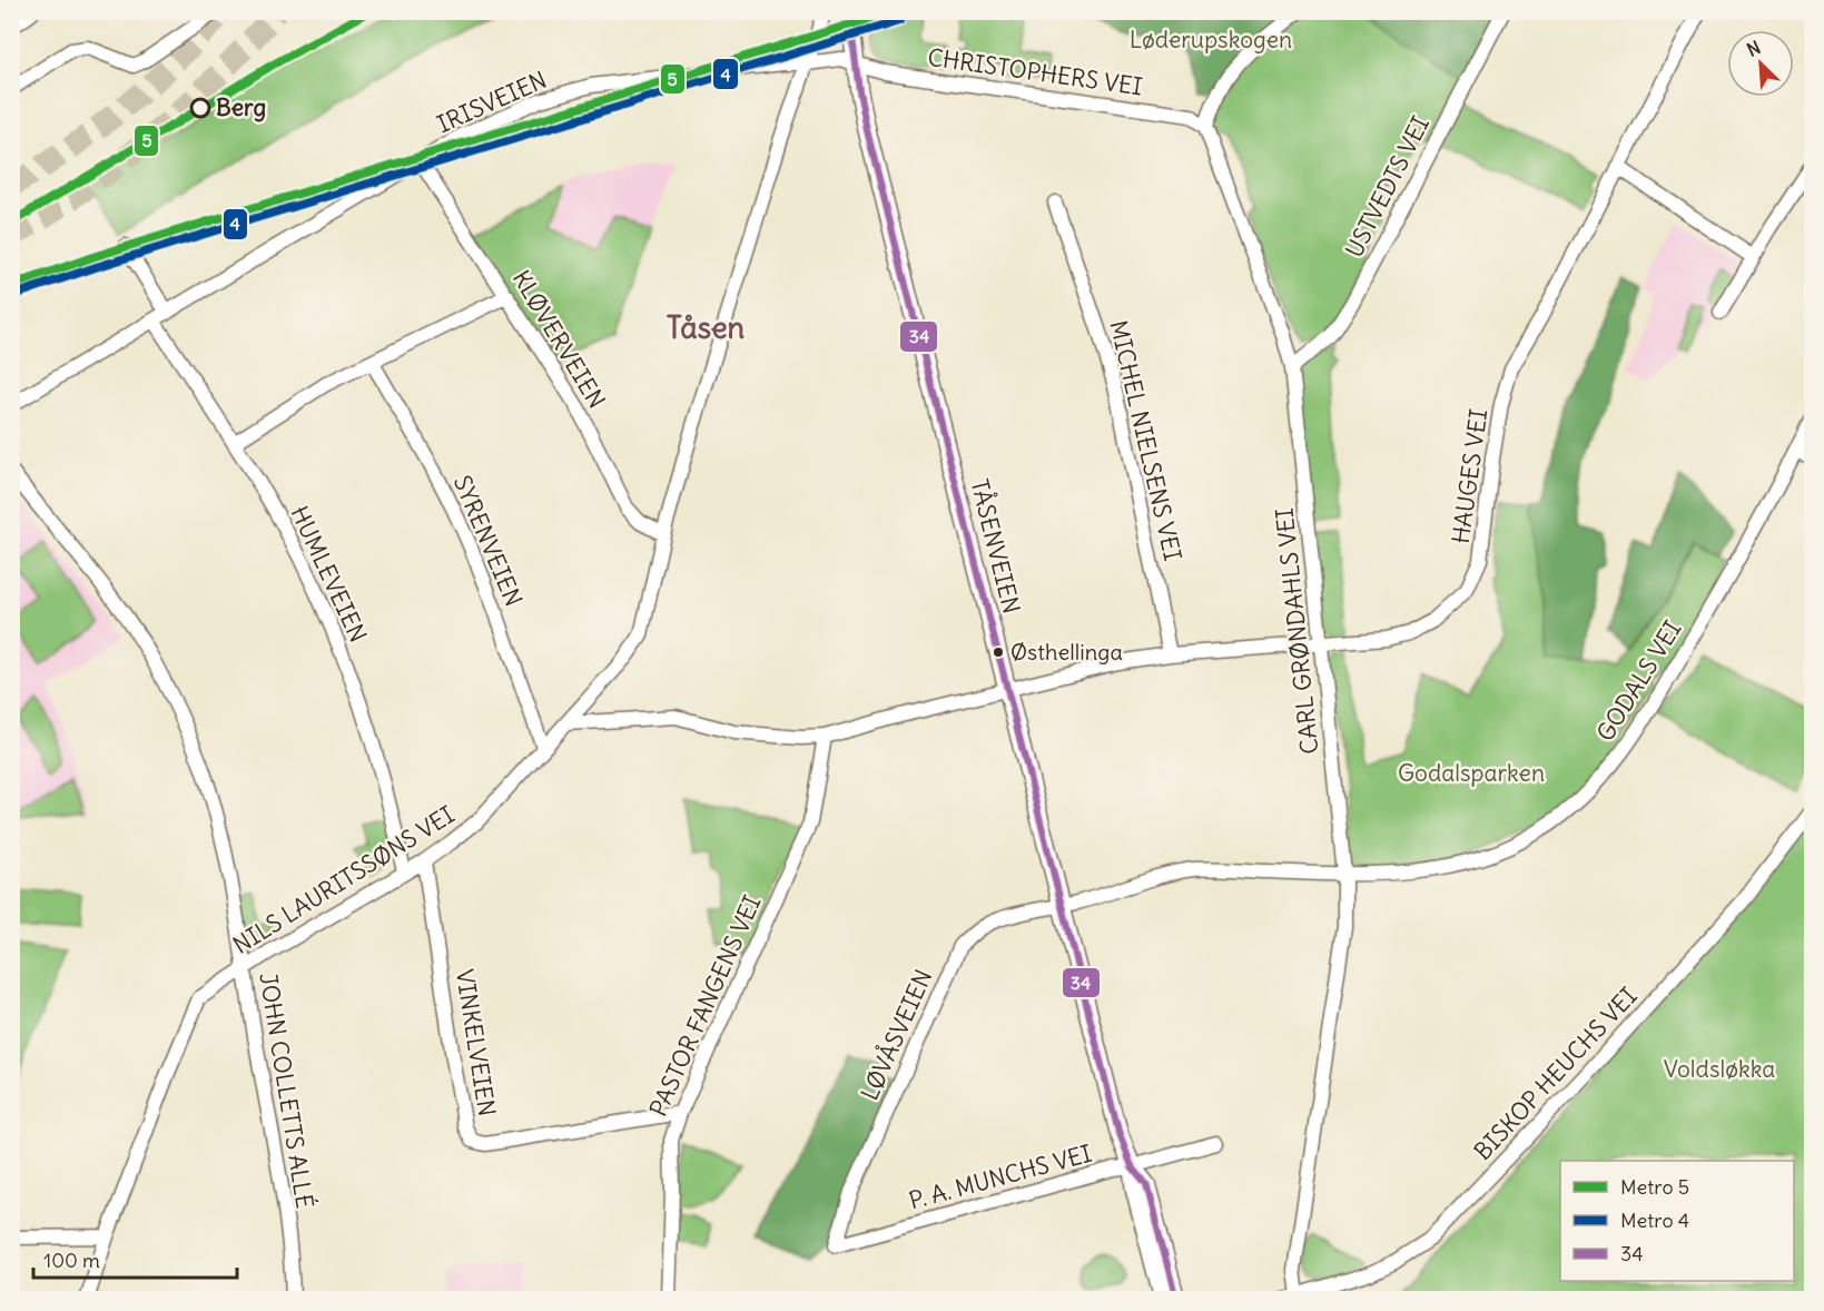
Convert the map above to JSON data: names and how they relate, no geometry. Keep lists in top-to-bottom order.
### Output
{
  "streets": {
    "street": [
      "CHRISTOPHERS VEI",
      "IRISVEIEN",
      "USTVEDTS VEI",
      "KLØVERVEIEN",
      "MICHEL NIELSENS VEI",
      "HAUGES VEI",
      "SYRENVEIEN",
      "TÅSENVEIEN",
      "HUMLEVEIEN",
      "CARL GRØNDAHLS VEI",
      "GODALS VEI",
      "NILS LAURITSSØNS VEI",
      "PASTOR FANGENS VEI",
      "LØVÅSVEIEN",
      "VINKELVEIEN",
      "BISKOP HEUCHS VEI",
      "JOHN COLLETTS ALLÉ",
      "P. A. MUNCHS VEI"
    ]
  },
  "crossings": [
    ["CHRISTOPHERS VEI", "IRISVEIEN"],
    ["CHRISTOPHERS VEI", "TÅSENVEIEN"],
    ["CHRISTOPHERS VEI", "CARL GRØNDAHLS VEI"],
    ["IRISVEIEN", "KLØVERVEIEN"],
    ["IRISVEIEN", "TÅSENVEIEN"],
    ["IRISVEIEN", "HUMLEVEIEN"],
    ["IRISVEIEN", "NILS LAURITSSØNS VEI"],
    ["USTVEDTS VEI", "CARL GRØNDAHLS VEI"],
    ["KLØVERVEIEN", "NILS LAURITSSØNS VEI"],
    ["MICHEL NIELSENS VEI", "HAUGES VEI"],
    ["HAUGES VEI", "TÅSENVEIEN"],
    ["HAUGES VEI", "CARL GRØNDAHLS VEI"],
    ["SYRENVEIEN", "NILS LAURITSSØNS VEI"],
    ["TÅSENVEIEN", "GODALS VEI"],
    ["TÅSENVEIEN", "LØVÅSVEIEN"],
    ["TÅSENVEIEN", "P. A. MUNCHS VEI"],
    ["HUMLEVEIEN", "NILS LAURITSSØNS VEI"],
    ["CARL GRØNDAHLS VEI", "GODALS VEI"],
    ["CARL GRØNDAHLS VEI", "BISKOP HEUCHS VEI"],
    ["GODALS VEI", "LØVÅSVEIEN"],
    ["NILS LAURITSSØNS VEI", "VINKELVEIEN"],
    ["NILS LAURITSSØNS VEI", "JOHN COLLETTS ALLÉ"],
    ["PASTOR FANGENS VEI", "VINKELVEIEN"],
    ["LØVÅSVEIEN", "P. A. MUNCHS VEI"]
  ],
  "districts": ["Tåsen"],
  "parks": ["Løderupskogen", "Godalsparken", "Voldsløkka"],
  "places": ["Berg", "Østhellinga"],
  "lines": ["metro line 5", "transit line 34", "metro line 4"],
  "legend": ["Metro 5", "Metro 4", "34"],
  "scale_bar": "100 m",
  "north": "top left"
}
